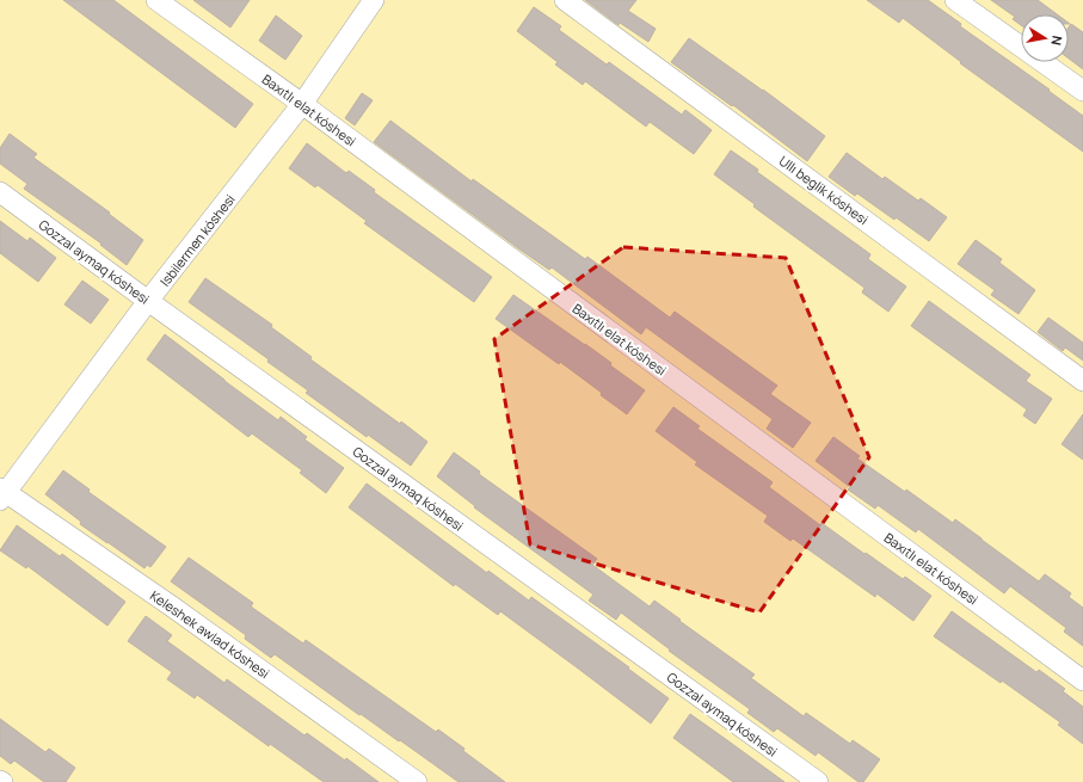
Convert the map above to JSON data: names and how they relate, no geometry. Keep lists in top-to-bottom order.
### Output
{
  "streets": {
    "street": [
      "Baxıtlı elat kóshesi",
      "Ullı beglik kóshesi",
      "Isbilermen kóshesi",
      "Gozzal aymaq kóshesi",
      "Keleshek awlad kóshesi"
    ]
  },
  "crossings": [
    ["Baxıtlı elat kóshesi", "Isbilermen kóshesi"],
    ["Isbilermen kóshesi", "Gozzal aymaq kóshesi"],
    ["Isbilermen kóshesi", "Keleshek awlad kóshesi"]
  ],
  "north": "right"
}
